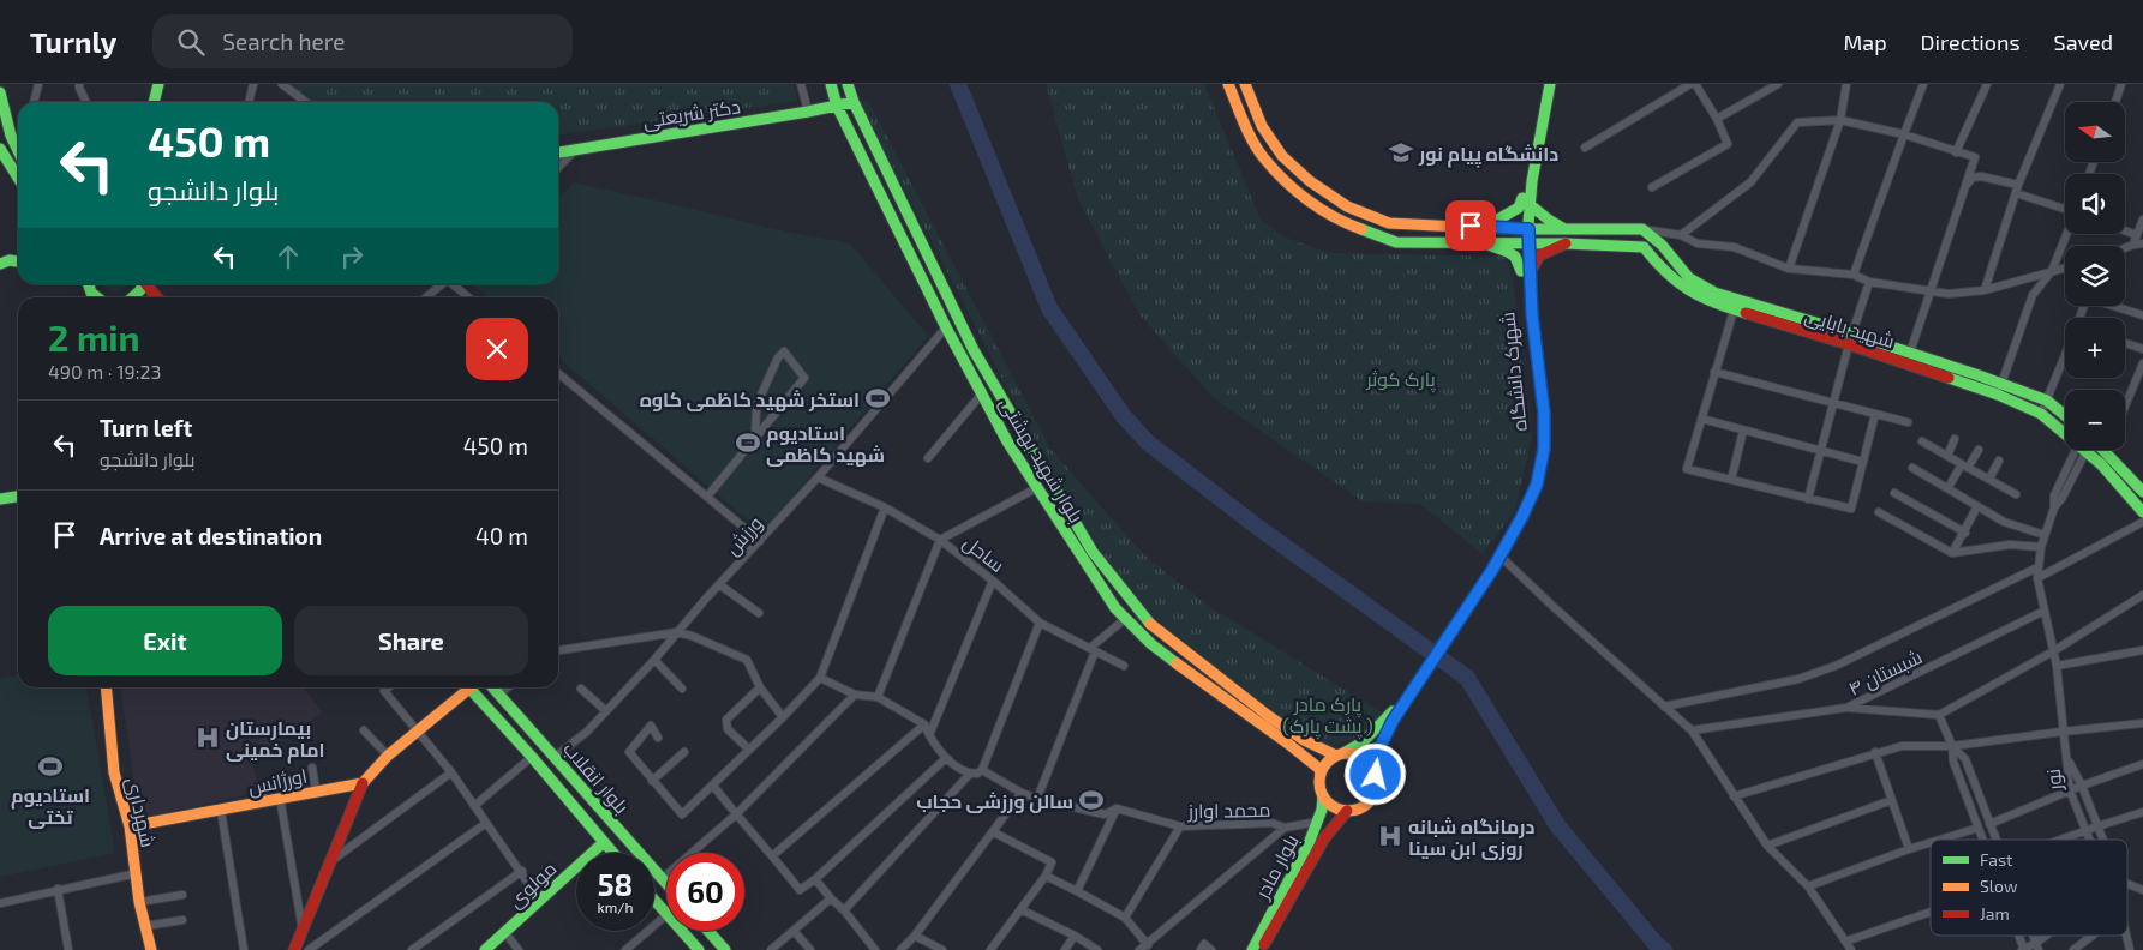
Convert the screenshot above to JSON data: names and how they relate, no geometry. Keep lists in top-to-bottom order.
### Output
{
  "streets": {
    "main road": [
      "دکتر شریعتی",
      "شهید بابایی",
      "شهرک دانشگاه",
      "بلوار شهید بهشتی",
      "بلوار انقلاب",
      "اورژانس",
      "شهرداری",
      "بلوار مادر",
      "مولوی"
    ],
    "street": [
      "ورزش",
      "ساحل",
      "شبستان ۴",
      "نور",
      "محمد اوارز"
    ]
  },
  "crossings": [
    ["دکتر شریعتی", "بلوار شهید بهشتی"],
    ["بلوار شهید بهشتی", "ورزش"],
    ["بلوار شهید بهشتی", "بلوار مادر"],
    ["ورزش", "ساحل"],
    ["ورزش", "بلوار انقلاب"],
    ["بلوار انقلاب", "مولوی"],
    ["اورژانس", "شهرداری"]
  ],
  "parks": ["پارک کوثر", "پارک مادر (پشت پارک )"],
  "places": {
    "school or university": ["دانشگاه پیام نور"],
    "sports": [
      "استخر شهید کاظمی کاوه",
      "استادیوم شهید کاظمی",
      "استادیوم تختی",
      "سالن ورزشی حجاب"
    ],
    "hospital": ["بیمارستان امام خمینی", "درمانگاه شبانه روزی ابن سینا"]
  },
  "legend": ["Fast", "Slow", "Jam"],
  "north": "left",
  "page": {
    "header": "Turnly",
    "search": "Search here",
    "nav": ["Map", "Directions", "Saved"],
    "map_buttons": ["+", "−"],
    "turn": ["450 m", "بلوار دانشجو"],
    "heading": ["2 min", "490 m · 19:23"],
    "list": [
      {
        "name": "Turn left",
        "note": "بلوار دانشجو",
        "value": "450 m"
      },
      {
        "name": "Arrive at destination",
        "value": "40 m"
      }
    ],
    "buttons": ["Exit", "Share"],
    "speed": "58 km/h",
    "limit": "60"
  }
}
